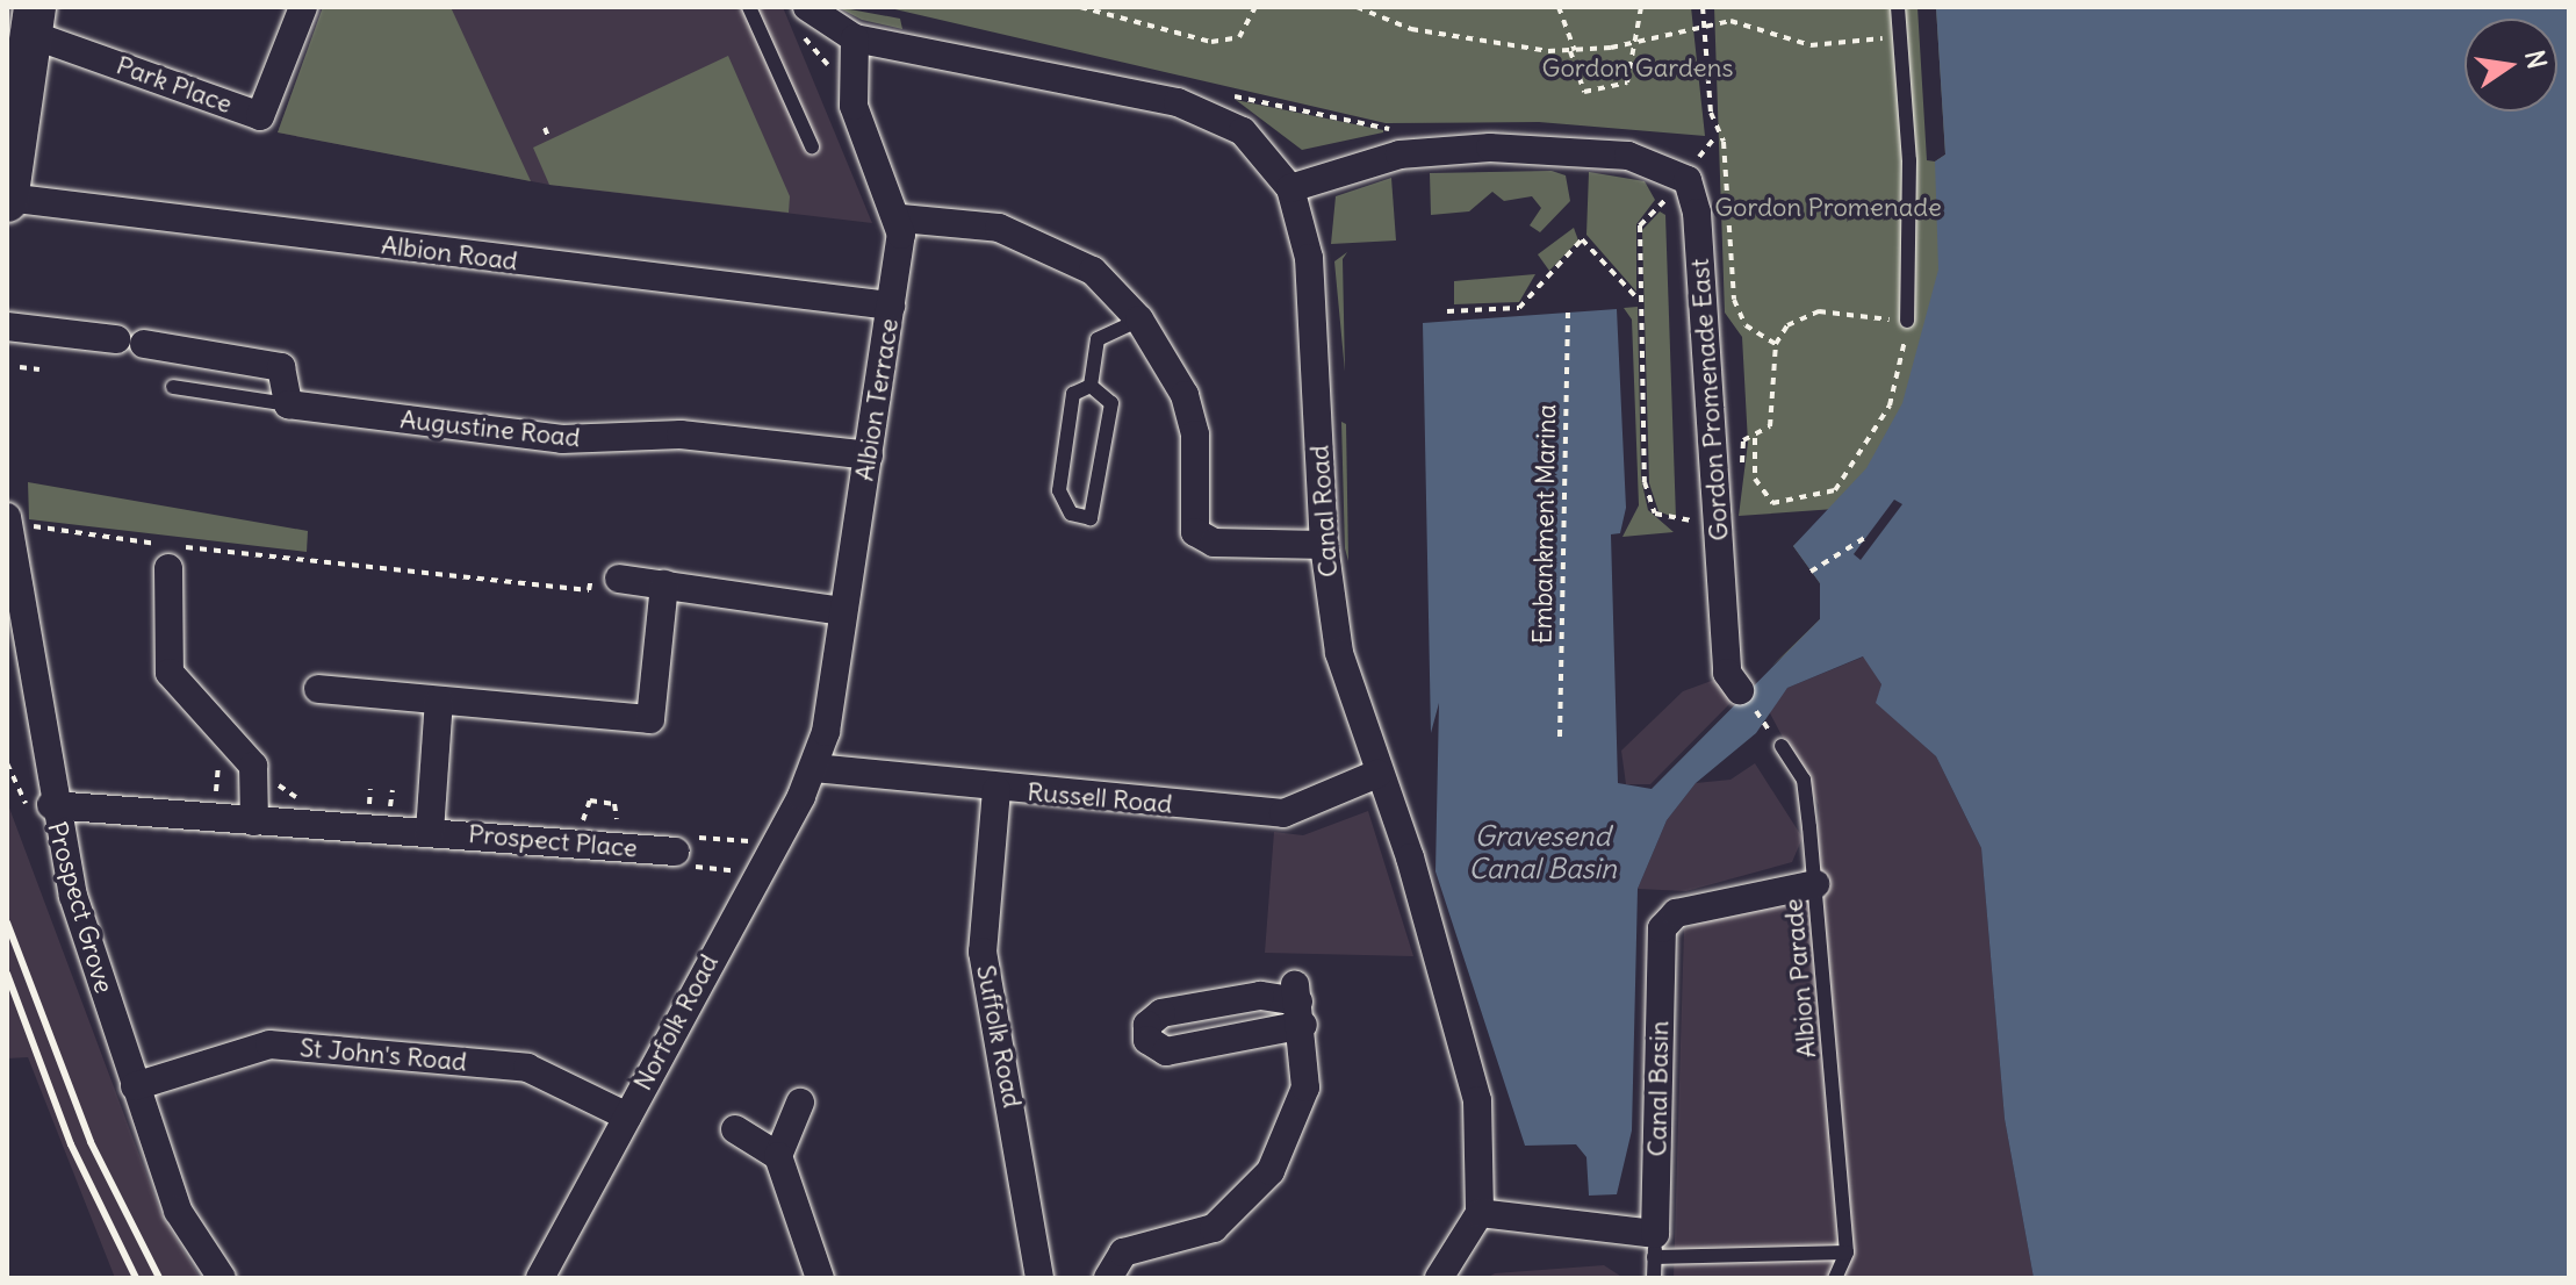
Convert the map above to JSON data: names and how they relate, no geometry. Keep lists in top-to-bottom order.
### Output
{
  "streets": {
    "street": [
      "Park Place",
      "Albion Road",
      "Albion Terrace",
      "Gordon Promenade East",
      "Augustine Road",
      "Canal Road",
      "Russell Road",
      "Prospect Place",
      "Prospect Grove",
      "Norfolk Road",
      "Suffolk Road",
      "St John's Road",
      "Canal Basin"
    ],
    "lane": ["Albion Parade"],
    "path": ["Embankment Marina"]
  },
  "crossings": [
    ["Albion Road", "Albion Terrace"],
    ["Albion Terrace", "Augustine Road"],
    ["Albion Terrace", "Canal Road"],
    ["Albion Terrace", "Russell Road"],
    ["Albion Terrace", "Norfolk Road"],
    ["Canal Road", "Russell Road"],
    ["Russell Road", "Norfolk Road"],
    ["Russell Road", "Suffolk Road"],
    ["Prospect Place", "Prospect Grove"],
    ["Prospect Grove", "St John's Road"],
    ["Albion Parade", "Canal Basin"],
    ["Norfolk Road", "St John's Road"]
  ],
  "water": ["Gravesend Canal Basin"],
  "parks": ["Gordon Gardens", "Gordon Promenade"],
  "north": "right"
}
